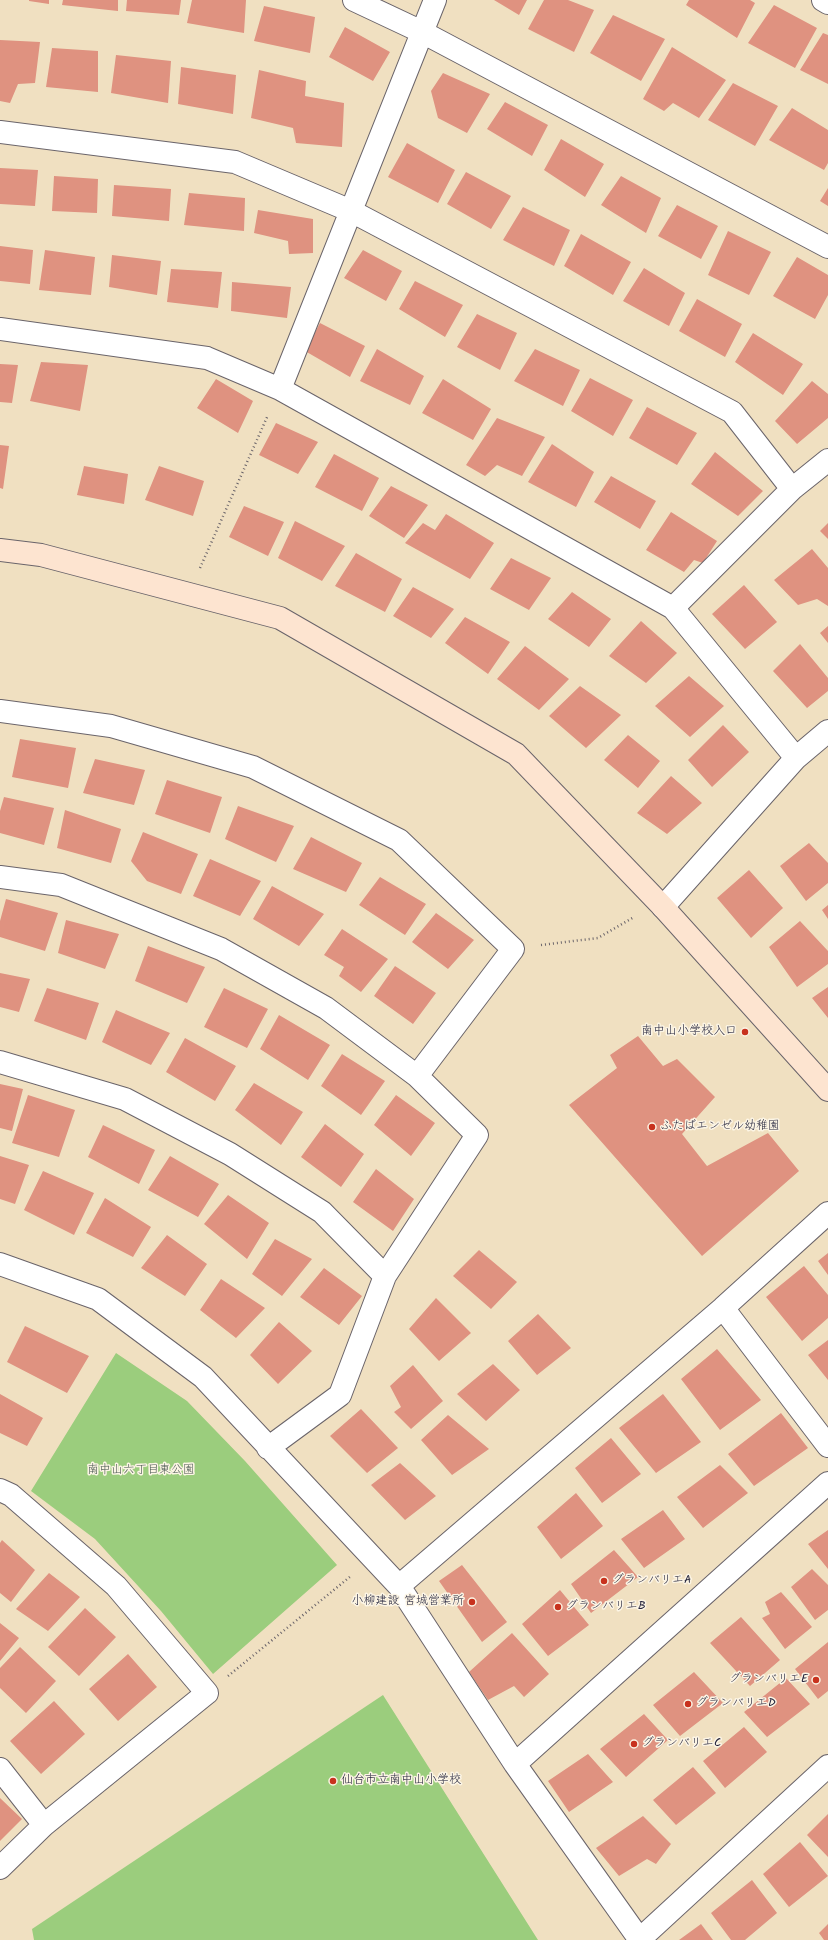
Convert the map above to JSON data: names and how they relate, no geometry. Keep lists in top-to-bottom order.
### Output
{
  "parks": ["南中山六丁目東公園"],
  "places": [
    "南中山小学校入口",
    "ふたばエンゼル幼稚園",
    "グランバリエA",
    "小柳建設 宮城営業所",
    "グランバリエB",
    "グランバリエE",
    "グランバリエD",
    "グランバリエC",
    "仙台市立南中山小学校"
  ]
}
